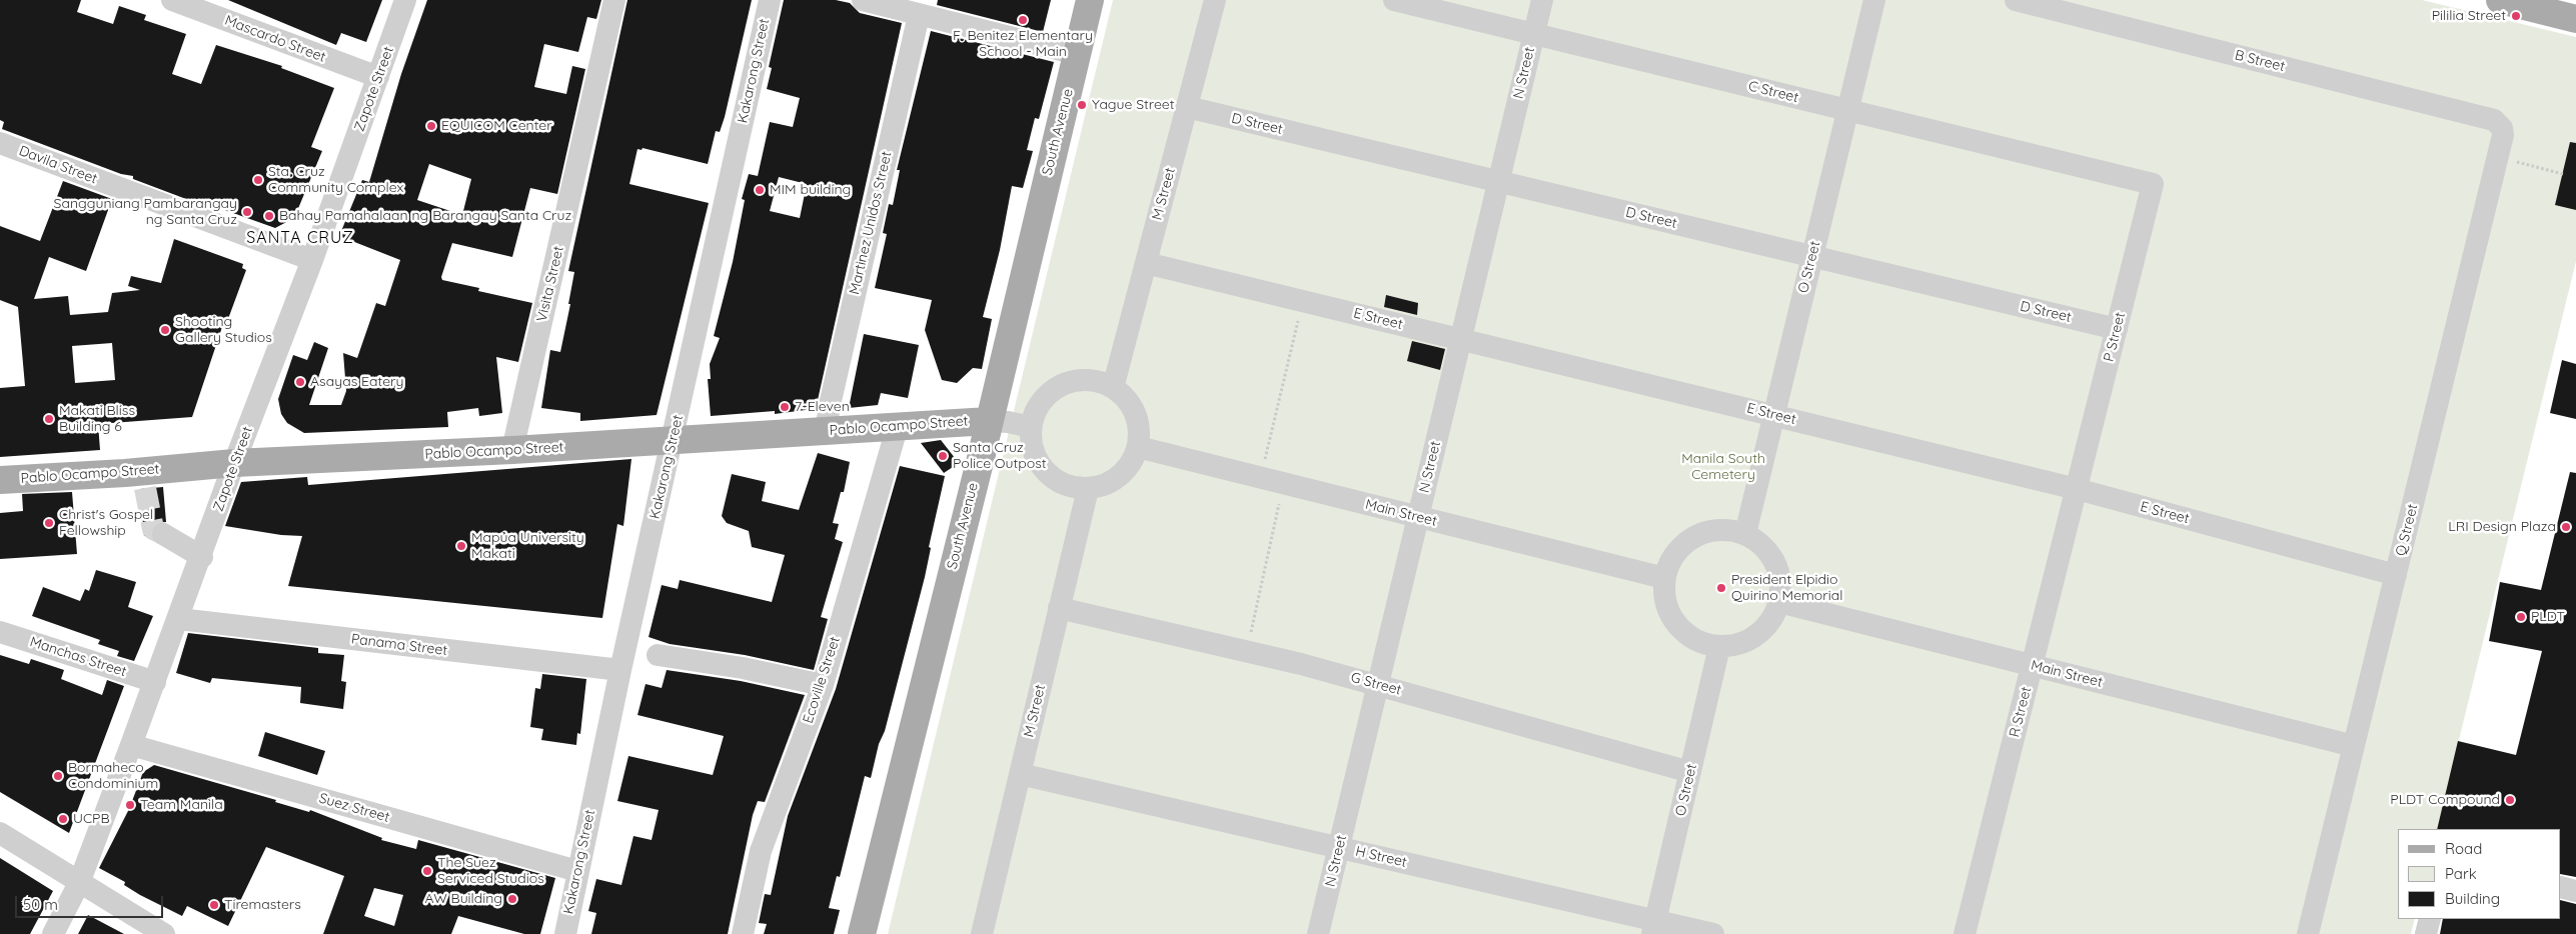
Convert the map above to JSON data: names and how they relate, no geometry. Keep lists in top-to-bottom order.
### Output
{
  "streets": {
    "main road": ["South Avenue", "Pablo Ocampo Street"],
    "street": [
      "Mascardo Street",
      "B Street",
      "Kakarong Street",
      "N Street",
      "Zapote Street",
      "C Street",
      "D Street",
      "Davila Street",
      "M Street",
      "Martinez Unidos Street",
      "O Street",
      "Visita Street",
      "E Street",
      "P Street",
      "Main Street",
      "Q Street",
      "Panama Street",
      "Manchas Street",
      "Ecoville Street",
      "G Street",
      "R Street",
      "Suez Street",
      "H Street"
    ]
  },
  "crossings": [
    ["Mascardo Street", "Zapote Street"],
    ["B Street", "Q Street"],
    ["Kakarong Street", "Pablo Ocampo Street"],
    ["Kakarong Street", "Panama Street"],
    ["Kakarong Street", "Suez Street"],
    ["N Street", "C Street"],
    ["N Street", "D Street"],
    ["N Street", "E Street"],
    ["N Street", "Main Street"],
    ["N Street", "G Street"],
    ["N Street", "H Street"],
    ["Zapote Street", "Davila Street"],
    ["Zapote Street", "Pablo Ocampo Street"],
    ["Zapote Street", "Panama Street"],
    ["Zapote Street", "Manchas Street"],
    ["Zapote Street", "Suez Street"],
    ["C Street", "O Street"],
    ["C Street", "P Street"],
    ["D Street", "M Street"],
    ["D Street", "O Street"],
    ["D Street", "P Street"],
    ["South Avenue", "Pablo Ocampo Street"],
    ["M Street", "E Street"],
    ["M Street", "Main Street"],
    ["M Street", "G Street"],
    ["M Street", "H Street"],
    ["Martinez Unidos Street", "Pablo Ocampo Street"],
    ["O Street", "E Street"],
    ["O Street", "Main Street"],
    ["O Street", "G Street"],
    ["O Street", "H Street"],
    ["Visita Street", "Pablo Ocampo Street"],
    ["E Street", "P Street"],
    ["E Street", "Q Street"],
    ["E Street", "R Street"],
    ["P Street", "R Street"],
    ["Pablo Ocampo Street", "Ecoville Street"],
    ["Main Street", "Q Street"],
    ["Main Street", "R Street"]
  ],
  "districts": ["SANTA CRUZ"],
  "parks": ["Manila South Cemetery"],
  "places": [
    "Pililia Street",
    "F. Benitez Elementary School - Main",
    "Yague Street",
    "EQUICOM Center",
    "Sta. Cruz Community Complex",
    "MIM building",
    "Sangguniang Pambarangay ng Santa Cruz",
    "Bahay Pamahalaan ng Barangay Santa Cruz",
    "Shooting Gallery Studios",
    "Asayas Eatery",
    "7-Eleven",
    "Makati Bliss Building 6",
    "Santa Cruz Police Outpost",
    "Christ's Gospel Fellowship",
    "LRI Design Plaza",
    "Mapúa University Makati",
    "President Elpidio Quirino Memorial",
    "PLDT",
    "Bormaheco Condominium",
    "PLDT Compound",
    "Team Manila",
    "UCPB",
    "The Suez Serviced Studios",
    "AW Building",
    "Tiremasters"
  ],
  "legend": ["Road", "Park", "Building"],
  "scale_bar": "50 m"
}
